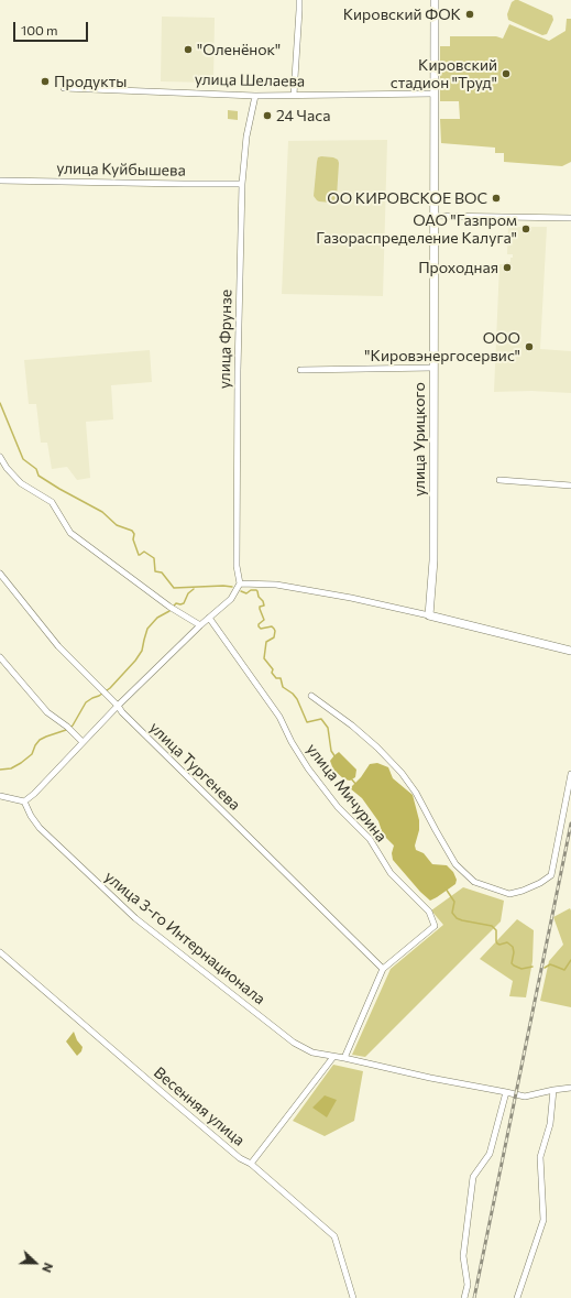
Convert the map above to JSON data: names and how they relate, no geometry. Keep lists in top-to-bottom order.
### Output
{
  "streets": {
    "street": [
      "улица Шелаева",
      "улица Куйбышева",
      "улица Фрунзе",
      "улица Урицкого",
      "улица Тургенева",
      "улица Мичурина",
      "улица 3-го Интернационала",
      "Весенняя улица"
    ]
  },
  "crossings": [
    ["улица Шелаева", "улица Фрунзе"],
    ["улица Шелаева", "улица Урицкого"],
    ["улица Куйбышева", "улица Фрунзе"],
    ["улица Тургенева", "улица Мичурина"]
  ],
  "places": [
    "Кировский ФОК",
    "\"Оленёнок\"",
    "Кировский стадион \"Труд\"",
    "Продукты",
    "24 Часа",
    "ОО КИРОВСКОЕ ВОС",
    "ОАО \"Газпром Газораспределение Калуга\"",
    "Проходная",
    "ООО \"Кировэнергосервис\""
  ],
  "scale_bar": "100 m",
  "north": "right"
}
